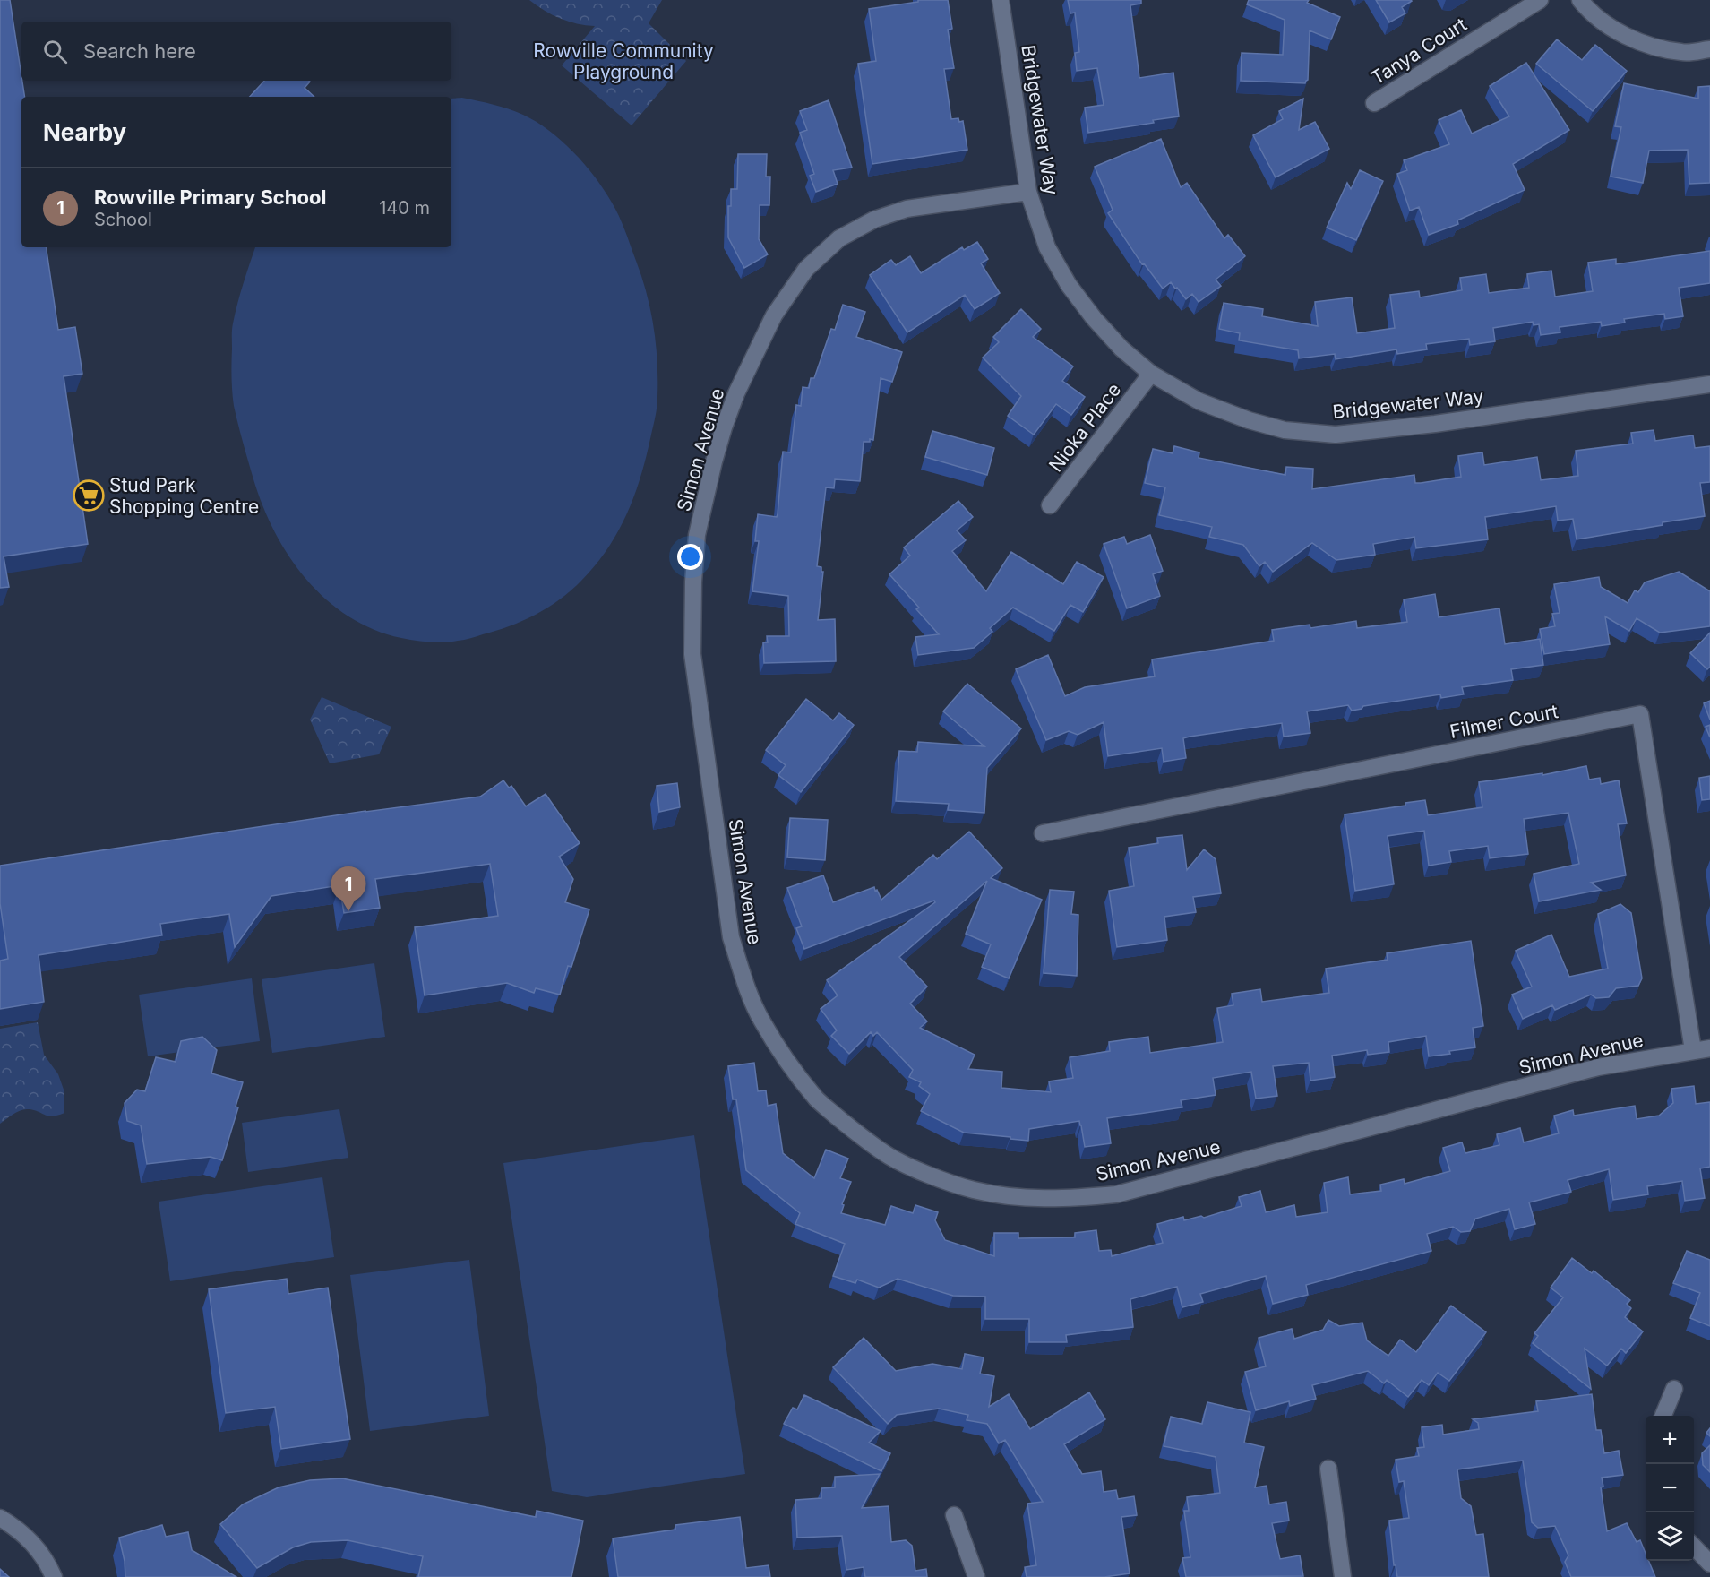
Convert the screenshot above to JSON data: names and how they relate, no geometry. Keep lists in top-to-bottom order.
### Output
{
  "streets": {
    "street": [
      "Tanya Court",
      "Bridgewater Way",
      "Nioka Place",
      "Simon Avenue",
      "Filmer Court"
    ]
  },
  "crossings": [
    ["Bridgewater Way", "Nioka Place"],
    ["Bridgewater Way", "Simon Avenue"],
    ["Simon Avenue", "Filmer Court"]
  ],
  "parks": ["Rowville Community Playground"],
  "places": {
    "supermarket": ["Stud Park Shopping Centre"]
  },
  "page": {
    "search": "Search here",
    "heading": "Nearby",
    "list": [
      {
        "mark": "1",
        "name": "Rowville Primary School",
        "note": "School",
        "value": "140 m"
      }
    ],
    "pins": "1",
    "map_buttons": ["+", "−"]
  }
}
